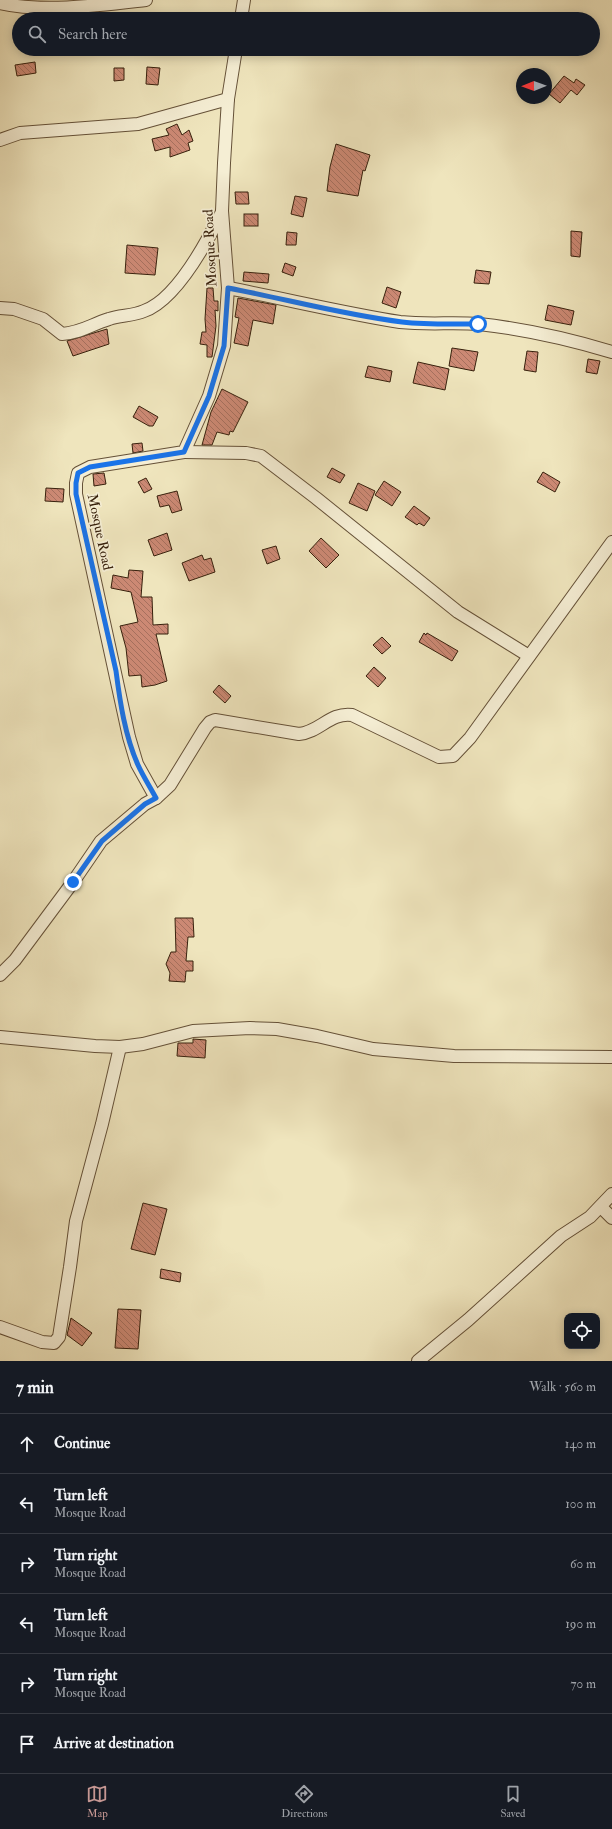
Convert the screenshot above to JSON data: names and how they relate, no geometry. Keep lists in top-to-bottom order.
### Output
{
  "streets": {
    "street": ["Mosque Road"]
  },
  "north": "left",
  "page": {
    "search": "Search here",
    "heading": ["7 min", "Walk · 560 m"],
    "list": [
      ["Continue", "140 m"],
      ["Turn left", "Mosque Road", "100 m"],
      ["Turn right", "Mosque Road", "60 m"],
      ["Turn left", "Mosque Road", "190 m"],
      ["Turn right", "Mosque Road", "70 m"],
      "Arrive at destination"
    ],
    "nav": ["Map", "Directions", "Saved"]
  }
}
